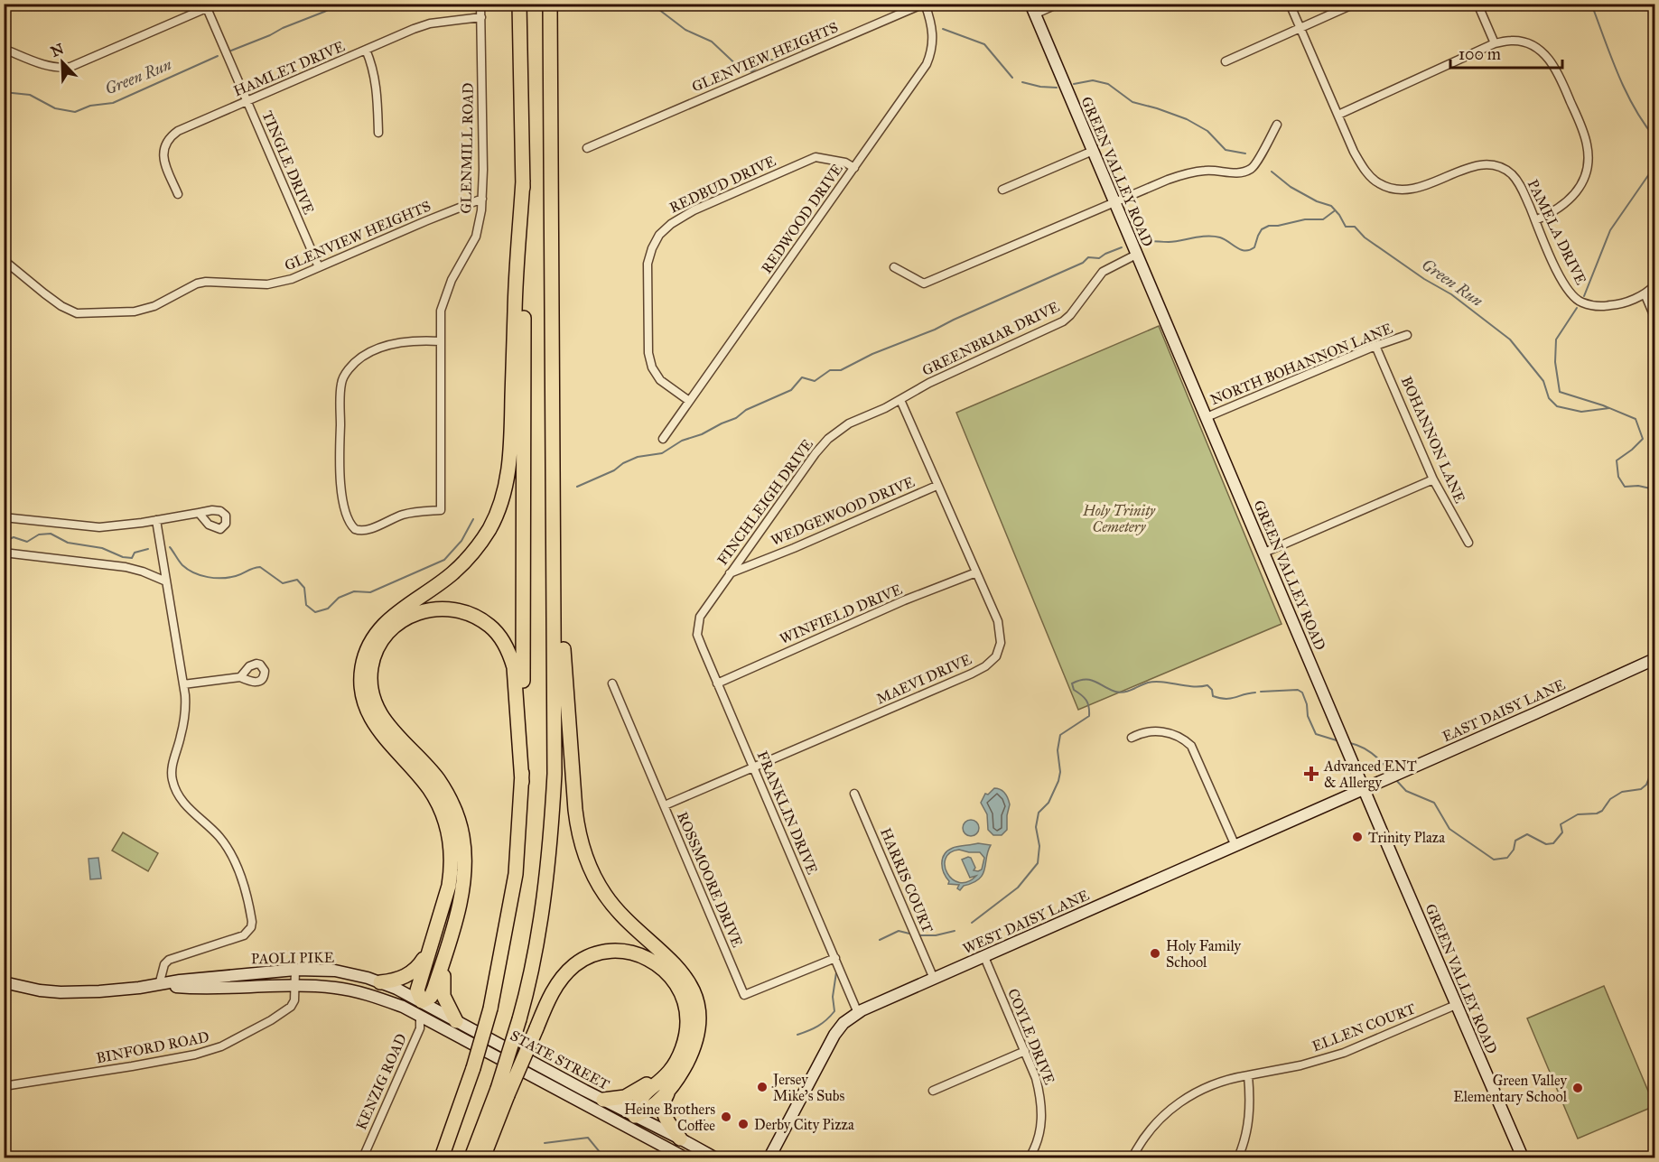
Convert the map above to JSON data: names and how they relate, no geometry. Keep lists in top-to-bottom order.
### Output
{
  "streets": {
    "street": [
      "GLENVIEW HEIGHTS",
      "HAMLET DRIVE",
      "GLENMILL ROAD",
      "TINGLE DRIVE",
      "GREEN VALLEY ROAD",
      "REDBUD DRIVE",
      "REDWOOD DRIVE",
      "PAMELA DRIVE",
      "GREENBRIAR DRIVE",
      "NORTH BOHANNON LANE",
      "BOHANNON LANE",
      "FINCHLEIGH DRIVE",
      "WEDGEWOOD DRIVE",
      "WINFIELD DRIVE",
      "MAEVI DRIVE",
      "EAST DAISY LANE",
      "FRANKLIN DRIVE",
      "ROSSMOORE DRIVE",
      "HARRIS COURT",
      "WEST DAISY LANE",
      "PAOLI PIKE",
      "ELLEN COURT",
      "COYLE DRIVE",
      "BINFORD ROAD",
      "STATE STREET",
      "KENZIG ROAD"
    ]
  },
  "crossings": [
    ["GLENVIEW HEIGHTS", "GLENMILL ROAD"],
    ["GLENVIEW HEIGHTS", "TINGLE DRIVE"],
    ["GLENVIEW HEIGHTS", "REDWOOD DRIVE"],
    ["HAMLET DRIVE", "GLENMILL ROAD"],
    ["HAMLET DRIVE", "TINGLE DRIVE"],
    ["GREEN VALLEY ROAD", "GREENBRIAR DRIVE"],
    ["GREEN VALLEY ROAD", "NORTH BOHANNON LANE"],
    ["GREEN VALLEY ROAD", "EAST DAISY LANE"],
    ["GREEN VALLEY ROAD", "WEST DAISY LANE"],
    ["GREEN VALLEY ROAD", "ELLEN COURT"],
    ["REDBUD DRIVE", "REDWOOD DRIVE"],
    ["GREENBRIAR DRIVE", "FINCHLEIGH DRIVE"],
    ["GREENBRIAR DRIVE", "MAEVI DRIVE"],
    ["NORTH BOHANNON LANE", "BOHANNON LANE"],
    ["FINCHLEIGH DRIVE", "WEDGEWOOD DRIVE"],
    ["FINCHLEIGH DRIVE", "MAEVI DRIVE"],
    ["FINCHLEIGH DRIVE", "FRANKLIN DRIVE"],
    ["WEDGEWOOD DRIVE", "MAEVI DRIVE"],
    ["WINFIELD DRIVE", "MAEVI DRIVE"],
    ["WINFIELD DRIVE", "FRANKLIN DRIVE"],
    ["MAEVI DRIVE", "FRANKLIN DRIVE"],
    ["MAEVI DRIVE", "ROSSMOORE DRIVE"],
    ["EAST DAISY LANE", "WEST DAISY LANE"],
    ["FRANKLIN DRIVE", "ROSSMOORE DRIVE"],
    ["FRANKLIN DRIVE", "WEST DAISY LANE"],
    ["HARRIS COURT", "WEST DAISY LANE"],
    ["WEST DAISY LANE", "COYLE DRIVE"],
    ["PAOLI PIKE", "BINFORD ROAD"],
    ["PAOLI PIKE", "STATE STREET"],
    ["PAOLI PIKE", "KENZIG ROAD"],
    ["STATE STREET", "KENZIG ROAD"]
  ],
  "water": ["Green Run"],
  "parks": ["Holy Trinity Cemetery"],
  "places": {
    "health": ["Advanced ENT & Allergy"],
    "other": [
      "Trinity Plaza",
      "Holy Family School",
      "Jersey Mike's Subs",
      "Green Valley Elementary School",
      "Heine Brothers Coffee",
      "Derby City Pizza"
    ]
  },
  "scale_bar": "100 m",
  "north": "top left"
}
